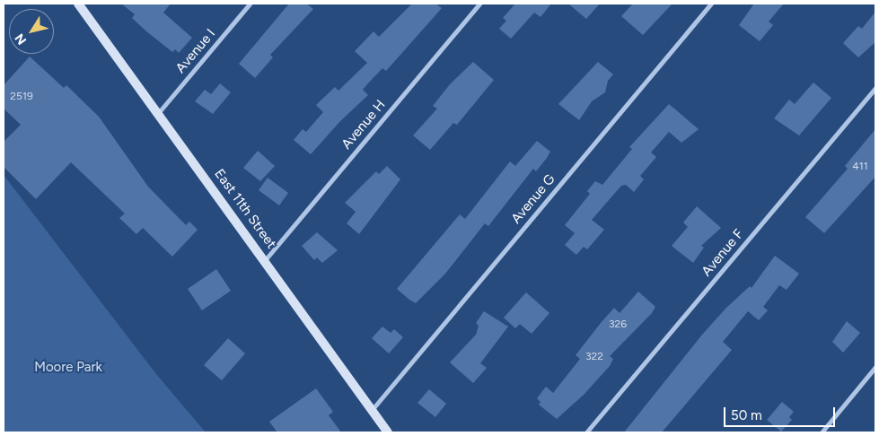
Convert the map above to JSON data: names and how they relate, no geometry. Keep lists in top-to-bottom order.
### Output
{
  "streets": {
    "street": [
      "Avenue I",
      "Avenue H",
      "Avenue G",
      "East 11th Street",
      "Avenue F"
    ]
  },
  "crossings": [
    ["Avenue I", "East 11th Street"],
    ["Avenue H", "East 11th Street"],
    ["Avenue G", "East 11th Street"]
  ],
  "parks": ["Moore Park"],
  "house_numbers": [
    "2519",
    "411",
    "326",
    "322"
  ],
  "scale_bar": "50 m",
  "north": "bottom left"
}
